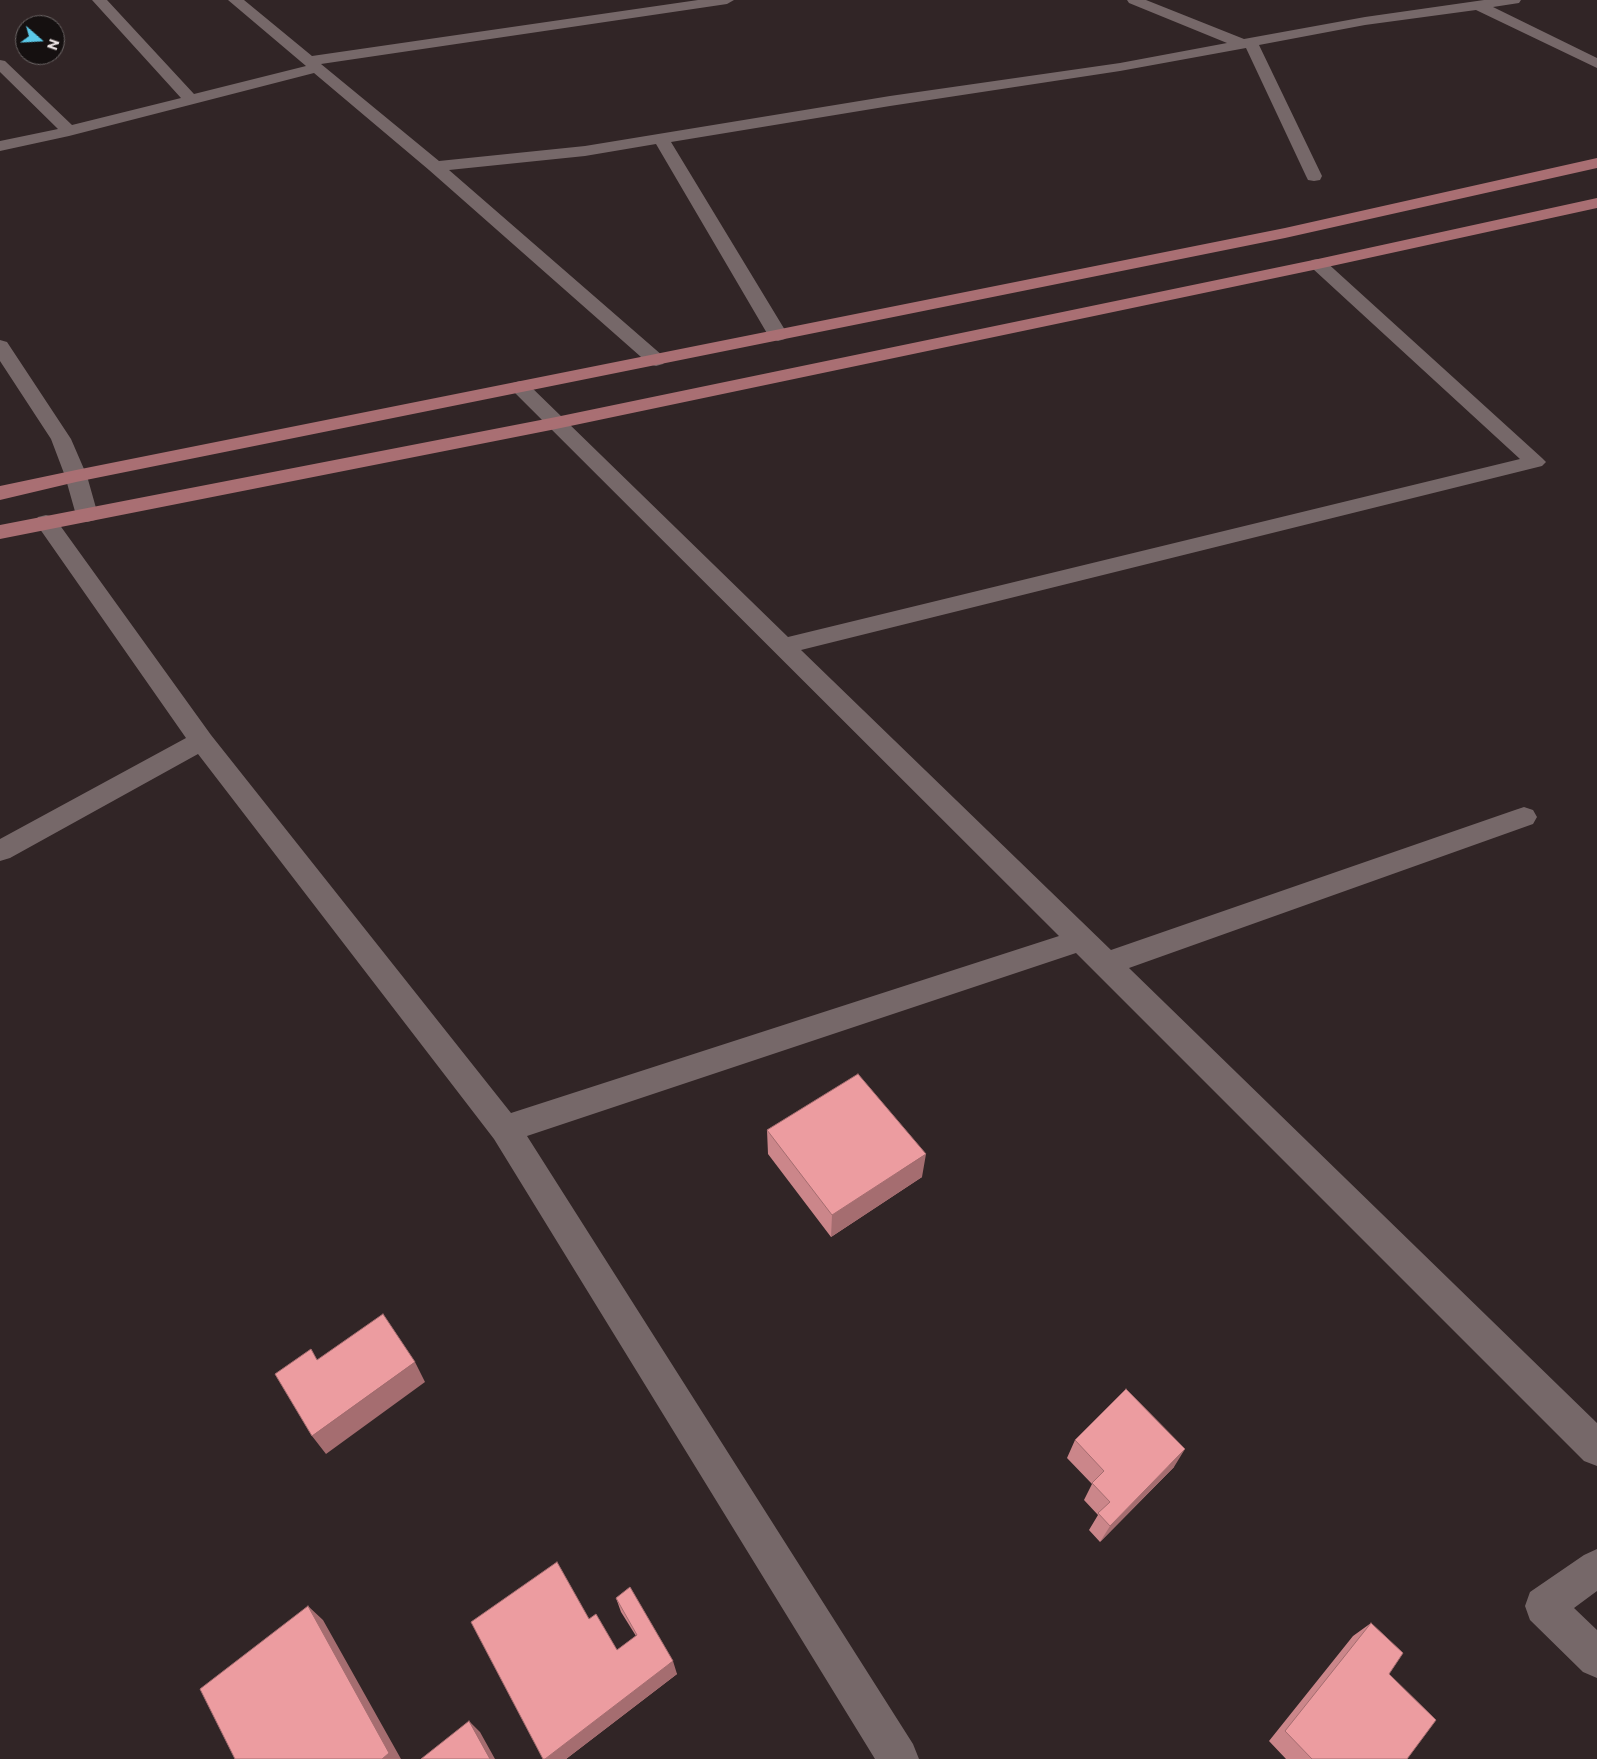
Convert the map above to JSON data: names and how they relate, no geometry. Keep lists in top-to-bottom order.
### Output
{
  "north": "right"
}
